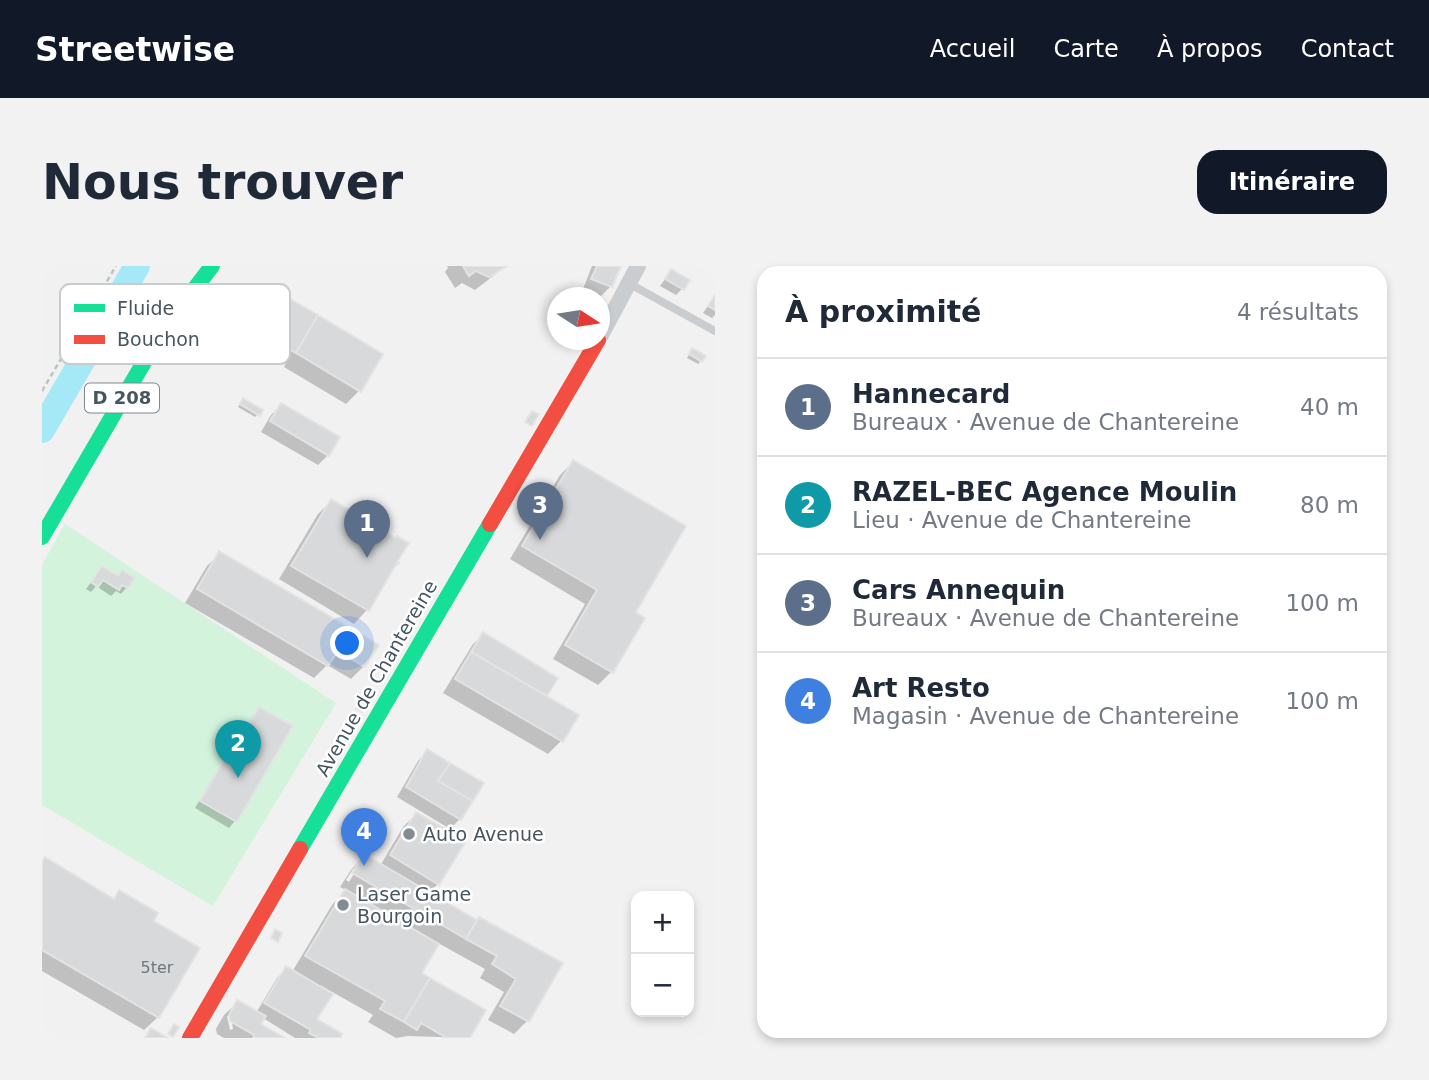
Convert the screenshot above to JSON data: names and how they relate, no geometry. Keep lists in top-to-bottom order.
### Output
{
  "streets": {
    "street": ["D 208", "Avenue de Chantereine"]
  },
  "places": ["Auto Avenue", "Laser Game Bourgoin"],
  "house_numbers": ["5ter"],
  "legend": ["Fluide", "Bouchon"],
  "north": "right",
  "page": {
    "header": "Streetwise",
    "nav": [
      "Accueil",
      "Carte",
      "À propos",
      "Contact"
    ],
    "buttons": "Itinéraire",
    "title": "Nous trouver",
    "heading": ["À proximité", "4 résultats"],
    "list": [
      {
        "mark": "1",
        "name": "Hannecard",
        "note": "Bureaux · Avenue de Chantereine",
        "value": "40 m"
      },
      {
        "mark": "2",
        "name": "RAZEL-BEC Agence Moulin",
        "note": "Lieu · Avenue de Chantereine",
        "value": "80 m"
      },
      {
        "mark": "3",
        "name": "Cars Annequin",
        "note": "Bureaux · Avenue de Chantereine",
        "value": "100 m"
      },
      {
        "mark": "4",
        "name": "Art Resto",
        "note": "Magasin · Avenue de Chantereine",
        "value": "100 m"
      }
    ],
    "pins": [
      "3",
      "1",
      "2",
      "4"
    ],
    "map_buttons": ["+", "−"]
  }
}
